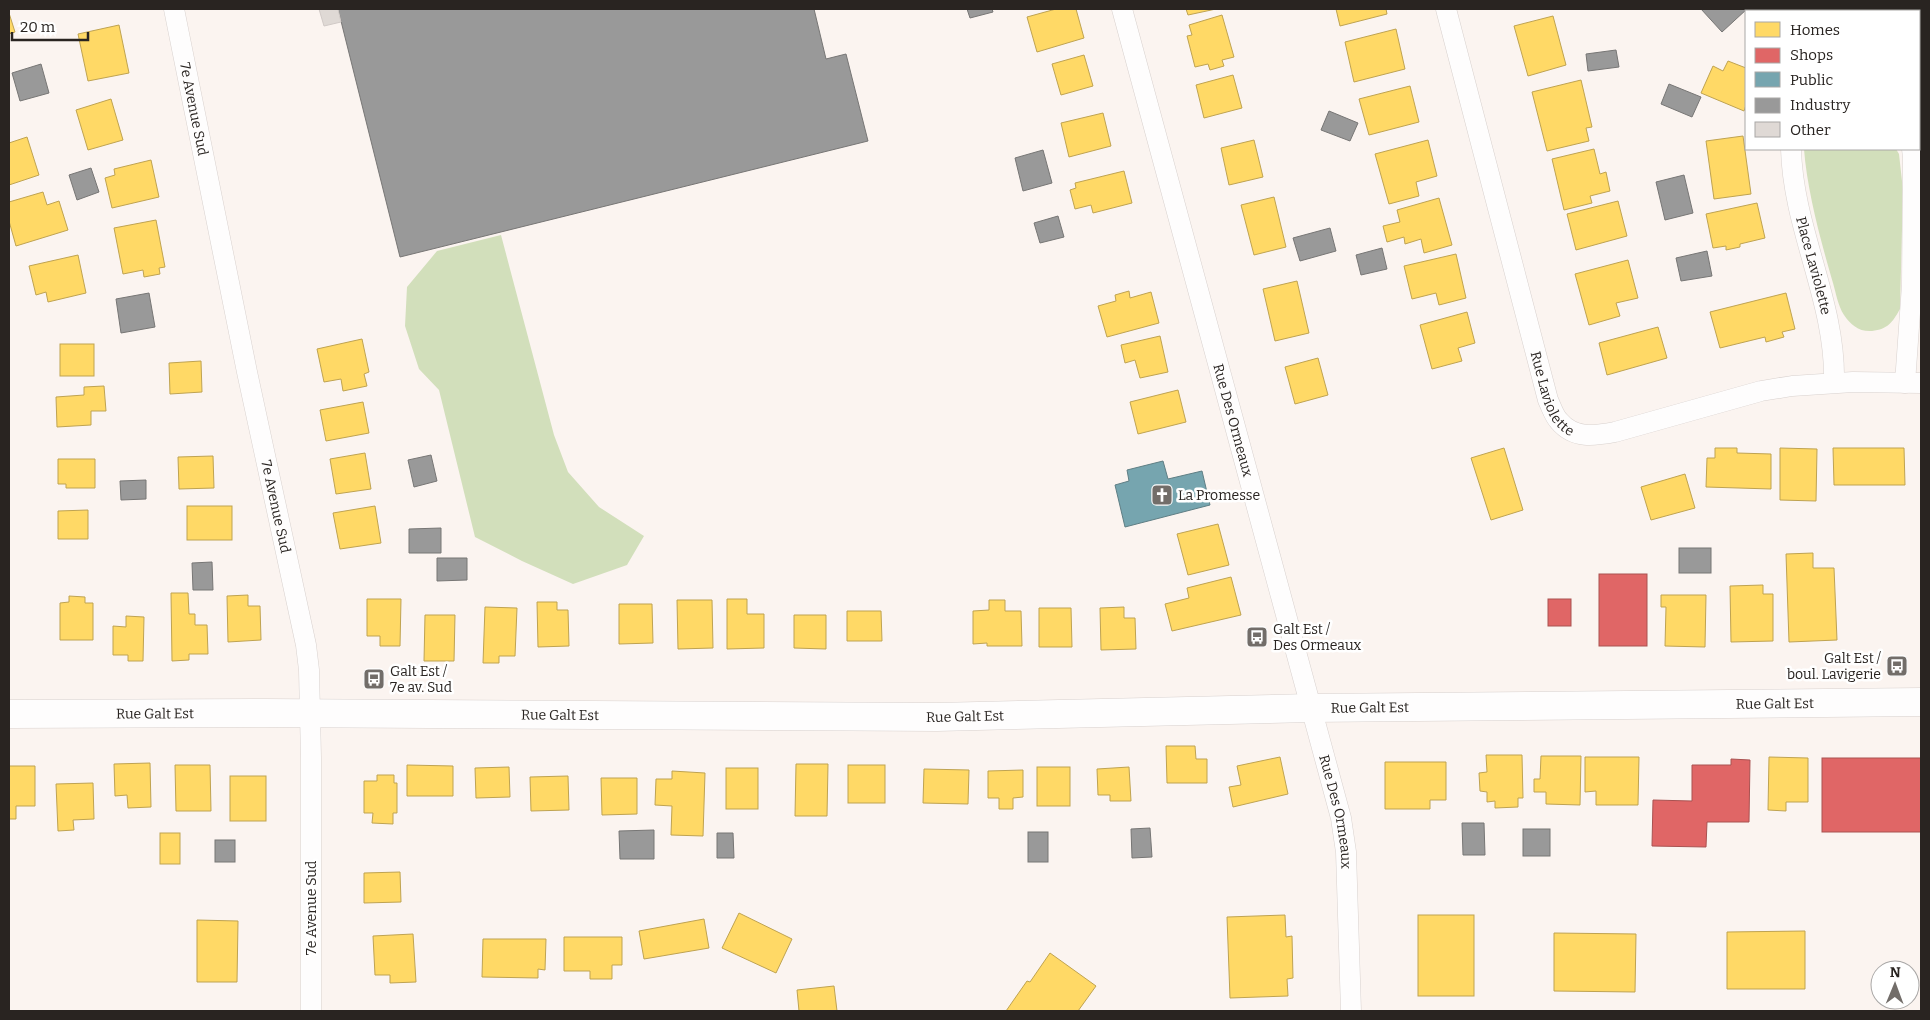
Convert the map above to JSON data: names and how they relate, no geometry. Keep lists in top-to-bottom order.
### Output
{
  "streets": {
    "main road": ["Rue Galt Est"],
    "street": [
      "7e Avenue Sud",
      "Place Laviolette",
      "Rue Laviolette",
      "Rue Des Ormeaux"
    ]
  },
  "crossings": [
    ["7e Avenue Sud", "Rue Galt Est"],
    ["Place Laviolette", "Rue Laviolette"],
    ["Rue Des Ormeaux", "Rue Galt Est"]
  ],
  "places": {
    "church": ["La Promesse"],
    "bus stop": ["Galt Est / Des Ormeaux", "Galt Est / boul. Lavigerie", "Galt Est / 7e av. Sud"]
  },
  "legend": [
    "Homes",
    "Shops",
    "Public",
    "Industry",
    "Other"
  ],
  "scale_bar": "20 m",
  "north": "top"
}
